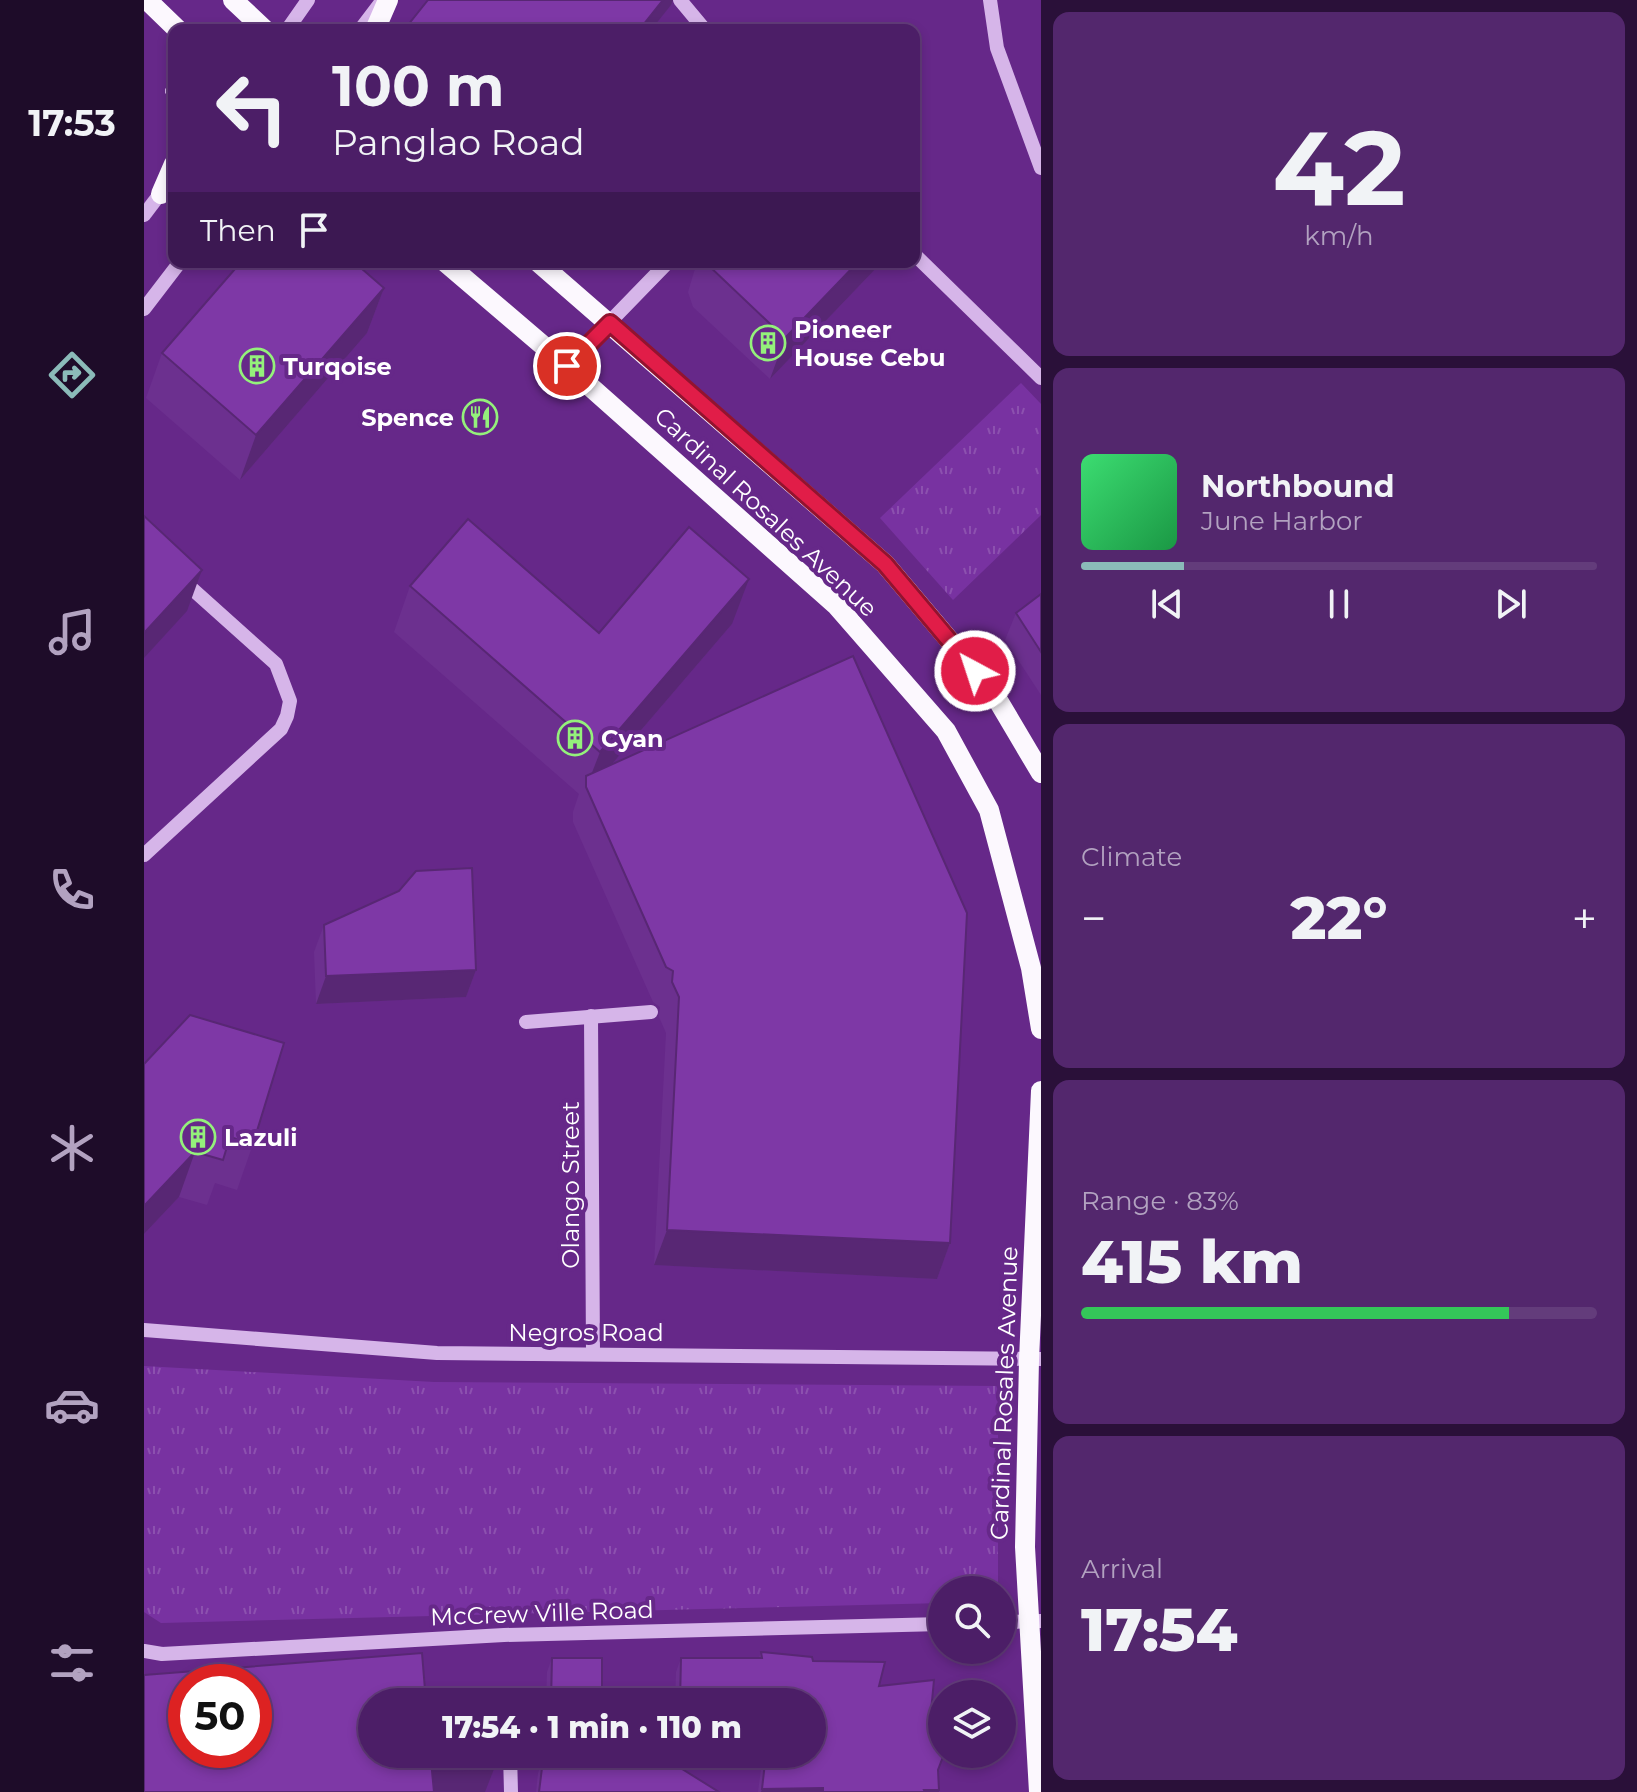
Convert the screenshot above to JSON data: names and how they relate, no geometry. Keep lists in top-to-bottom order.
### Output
{
  "streets": {
    "main road": ["Cardinal Rosales Avenue"],
    "street": ["Olango Street", "Negros Road", "McCrew Ville Road"]
  },
  "crossings": [
    ["Cardinal Rosales Avenue", "Negros Road"],
    ["Olango Street", "Negros Road"]
  ],
  "places": {
    "building": [
      "Pioneer House Cebu",
      "Turqoise",
      "Cyan",
      "Lazuli"
    ],
    "restaurant": ["Spence"]
  },
  "page": {
    "tabs": "17:53",
    "tile": [
      ["42", "km/h"],
      "Climate",
      ["Range · 83%", "415 km"],
      ["Arrival", "17:54"]
    ],
    "turn": ["100 m", "Panglao Road"],
    "then": "Then",
    "song": ["Northbound", "June Harbor"],
    "heat": ["−", "22°", "+"],
    "limit": "50",
    "trip": "17:54 · 1 min · 110 m"
  }
}
